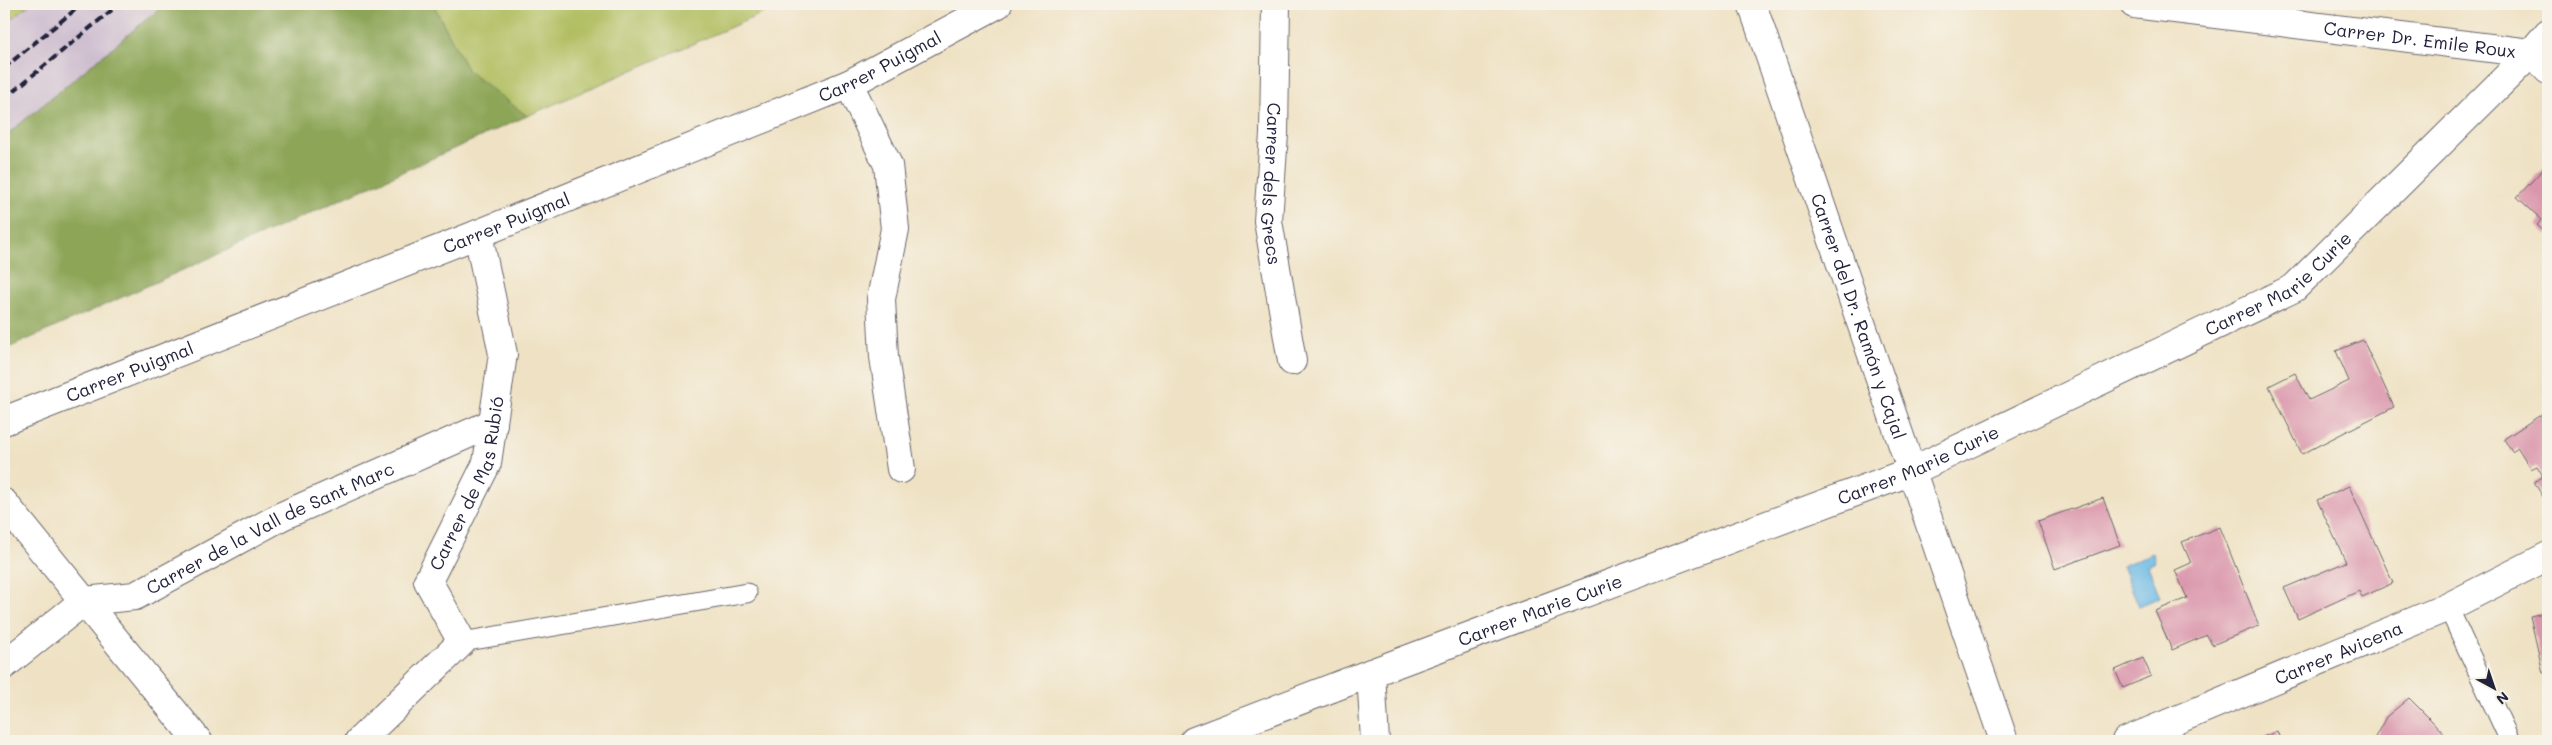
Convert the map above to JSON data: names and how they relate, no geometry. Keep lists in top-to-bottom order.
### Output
{
  "streets": {
    "street": [
      "Carrer Dr. Emile Roux",
      "Carrer Puigmal",
      "Carrer dels Grecs",
      "Carrer Marie Curie",
      "Carrer del Dr. Ramón y Cajal",
      "Carrer de Mas Rubió",
      "Carrer de la Vall de Sant Marc",
      "Carrer Avicena"
    ]
  },
  "crossings": [
    ["Carrer Dr. Emile Roux", "Carrer Marie Curie"],
    ["Carrer Puigmal", "Carrer de Mas Rubió"],
    ["Carrer Marie Curie", "Carrer del Dr. Ramón y Cajal"],
    ["Carrer de Mas Rubió", "Carrer de la Vall de Sant Marc"]
  ],
  "north": "bottom right"
}
